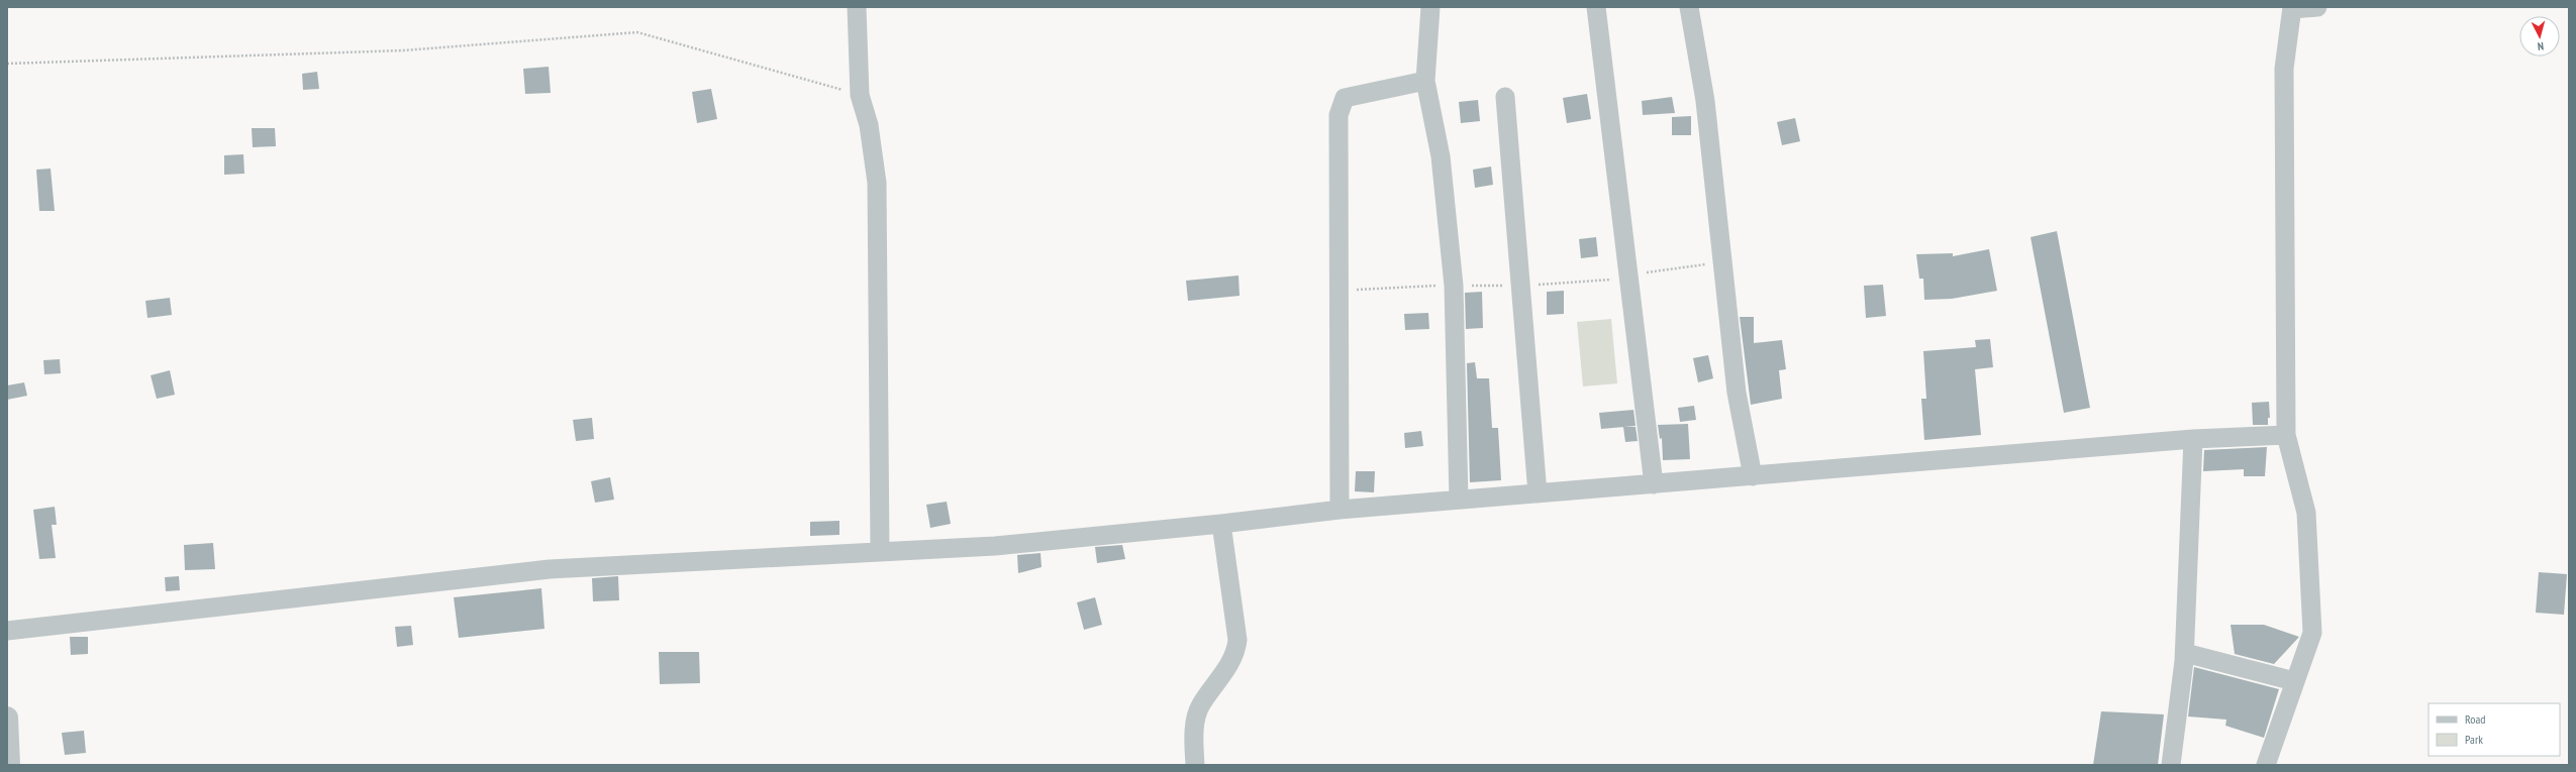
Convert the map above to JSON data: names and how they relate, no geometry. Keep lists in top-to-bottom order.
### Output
{
  "legend": ["Road", "Park"],
  "north": "bottom"
}
